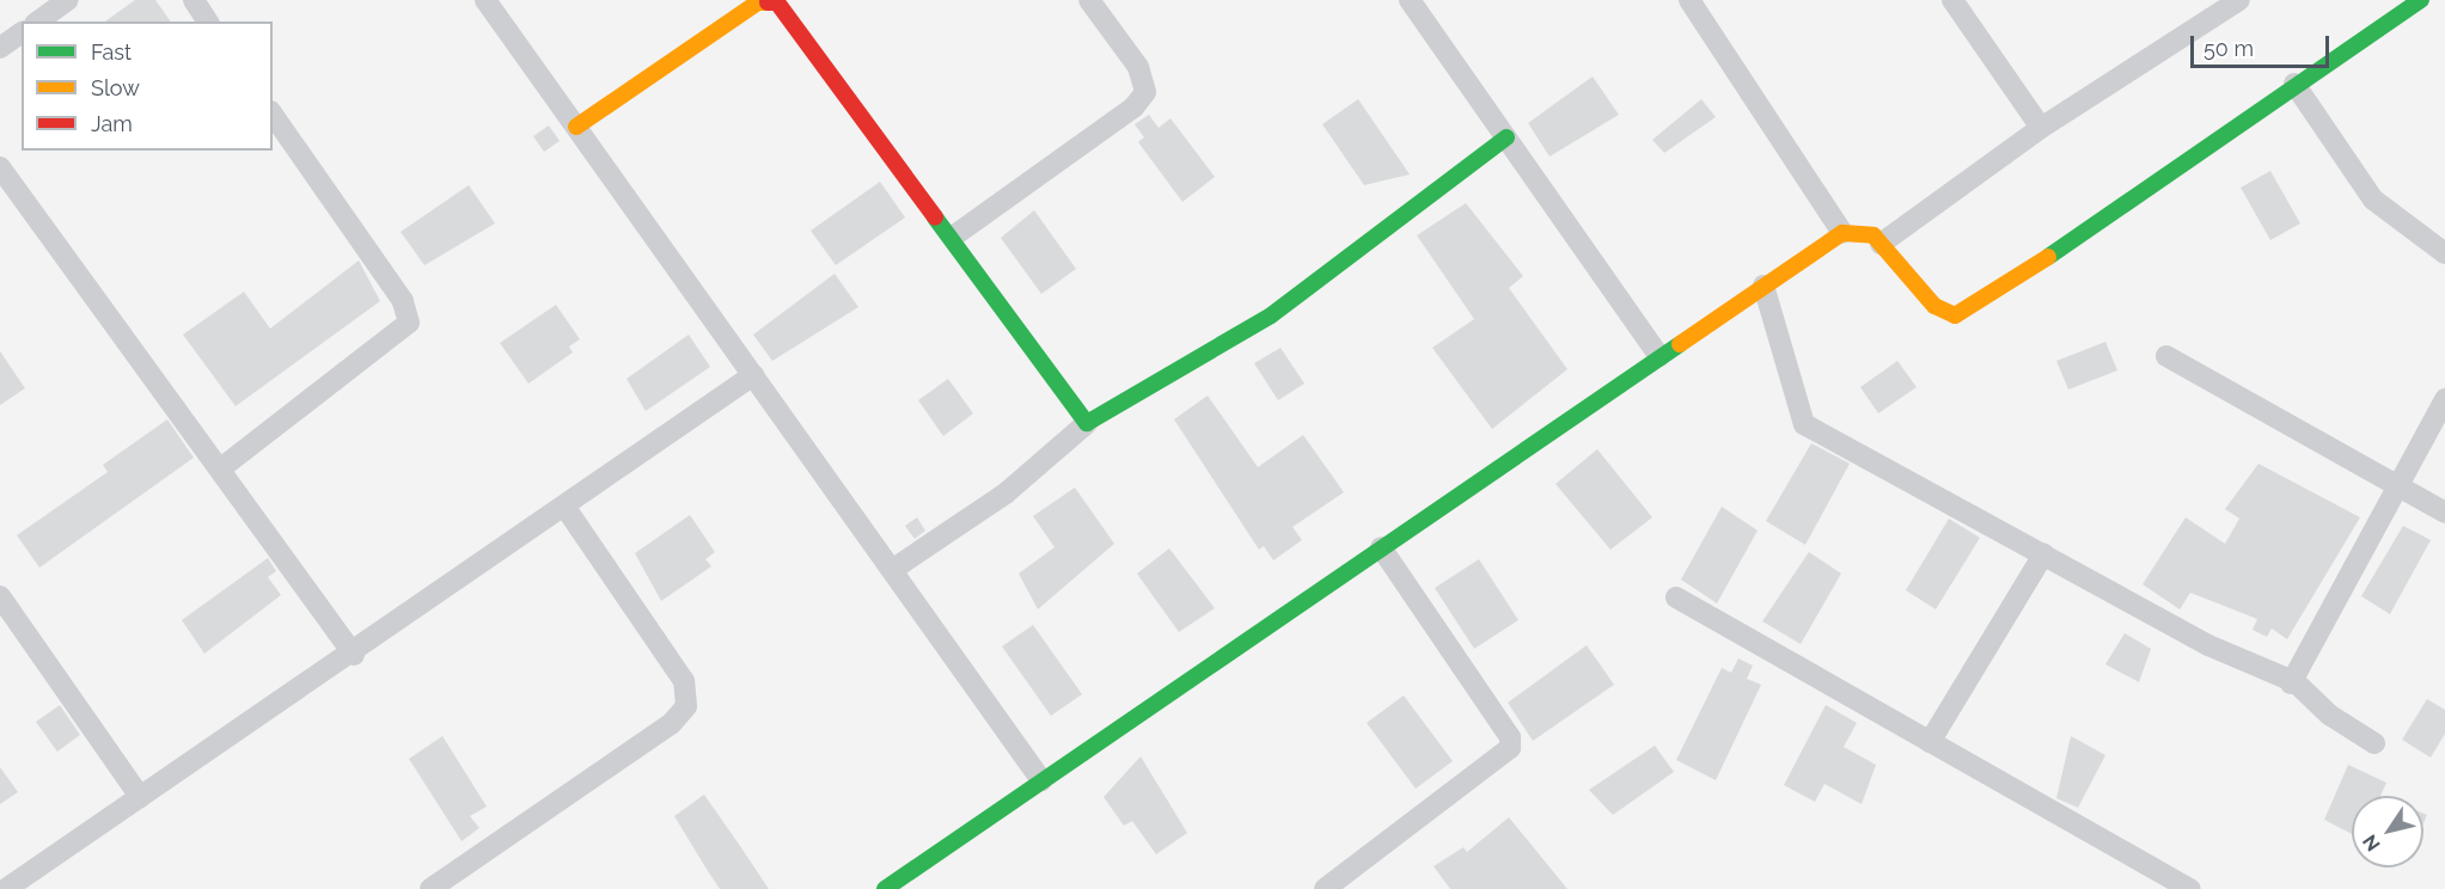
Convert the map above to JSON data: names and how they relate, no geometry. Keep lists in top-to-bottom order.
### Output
{
  "legend": ["Fast", "Slow", "Jam"],
  "scale_bar": "50 m",
  "north": "bottom left"
}
